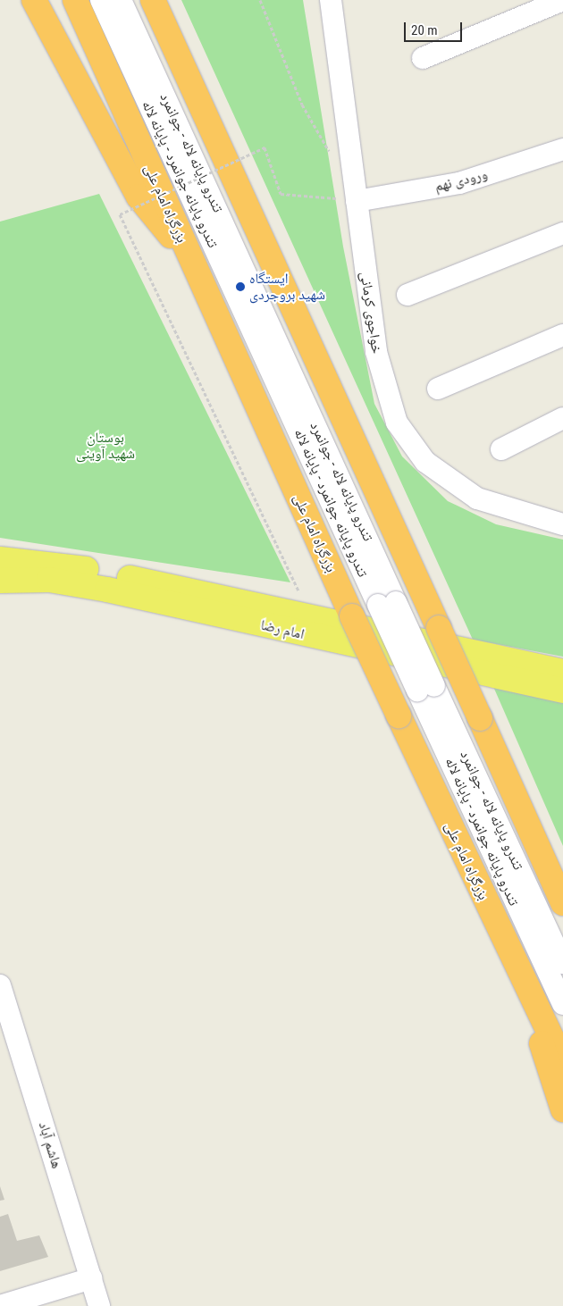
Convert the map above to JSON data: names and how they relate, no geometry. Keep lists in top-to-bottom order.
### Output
{
  "streets": {
    "highway": ["بزرگراه امام علی"],
    "main road": ["امام رضا"],
    "street": [
      "تندرو پایانه لاله - جوانمرد",
      "تندرو پایانه جوانمرد - پایانه لاله",
      "ورودی نهم",
      "خواجوی کرمانی",
      "هاشم آباد"
    ]
  },
  "crossings": [
    ["تندرو پایانه لاله - جوانمرد", "تندرو پایانه جوانمرد - پایانه لاله"],
    ["ورودی نهم", "خواجوی کرمانی"]
  ],
  "parks": ["بوستان شهید آوینی"],
  "places": ["ایستگاه شهید بروجردی"],
  "scale_bar": "20 m"
}
